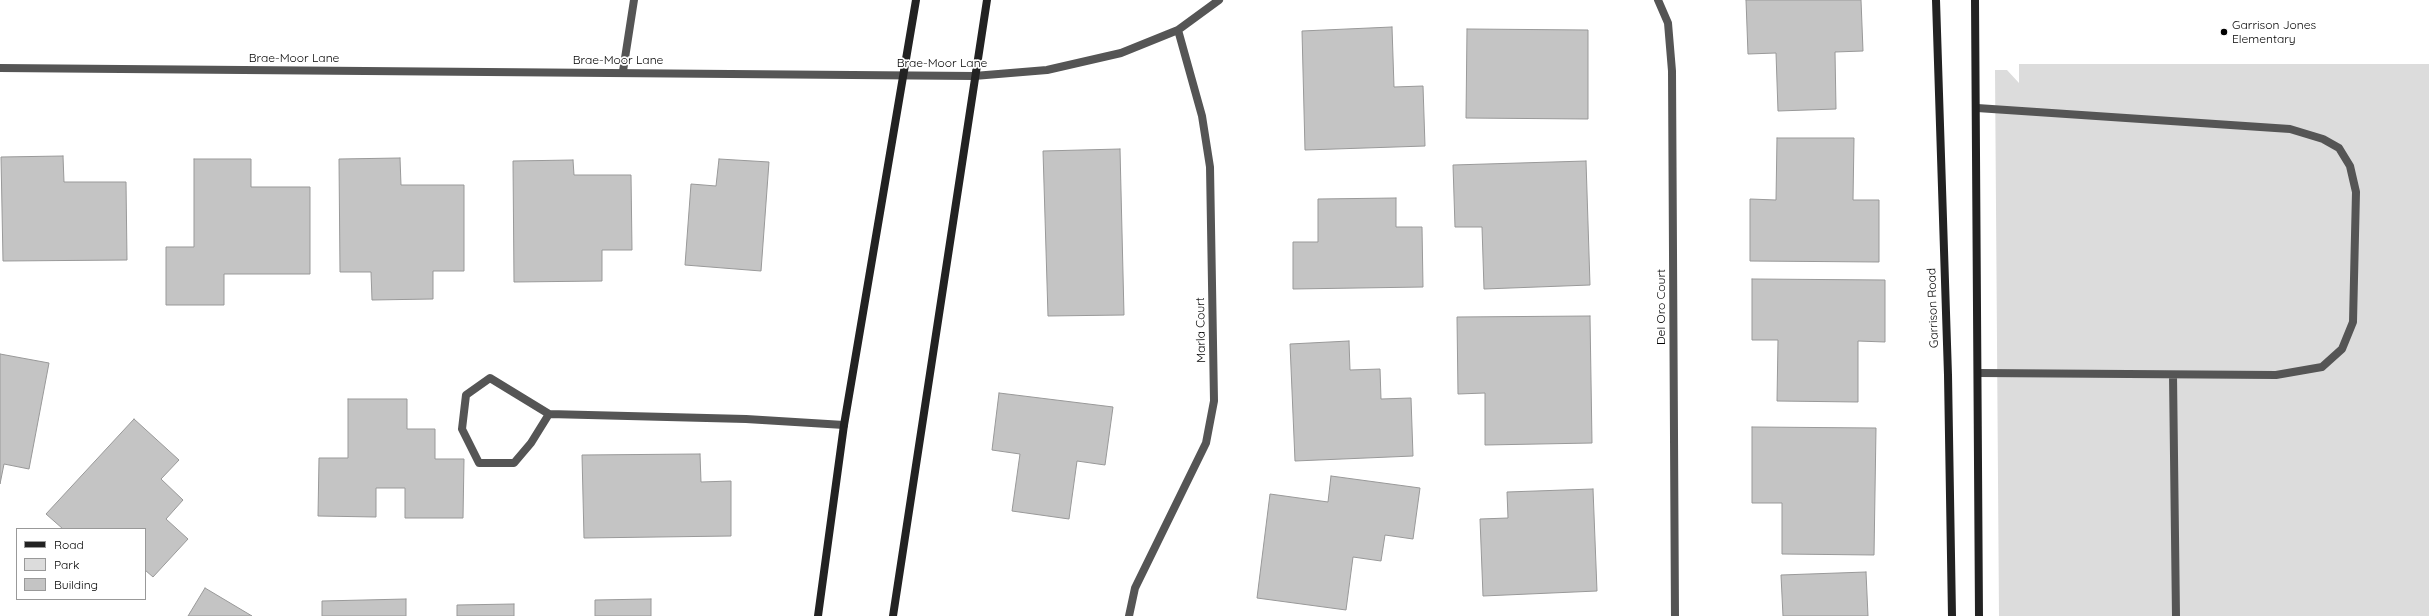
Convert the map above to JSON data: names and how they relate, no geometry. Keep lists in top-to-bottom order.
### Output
{
  "streets": {
    "main road": ["Garrison Road"],
    "street": ["Brae-Moor Lane", "Del Oro Court", "Marla Court"]
  },
  "crossings": [
    ["Brae-Moor Lane", "Marla Court"]
  ],
  "places": ["Garrison Jones Elementary"],
  "legend": ["Road", "Park", "Building"]
}
